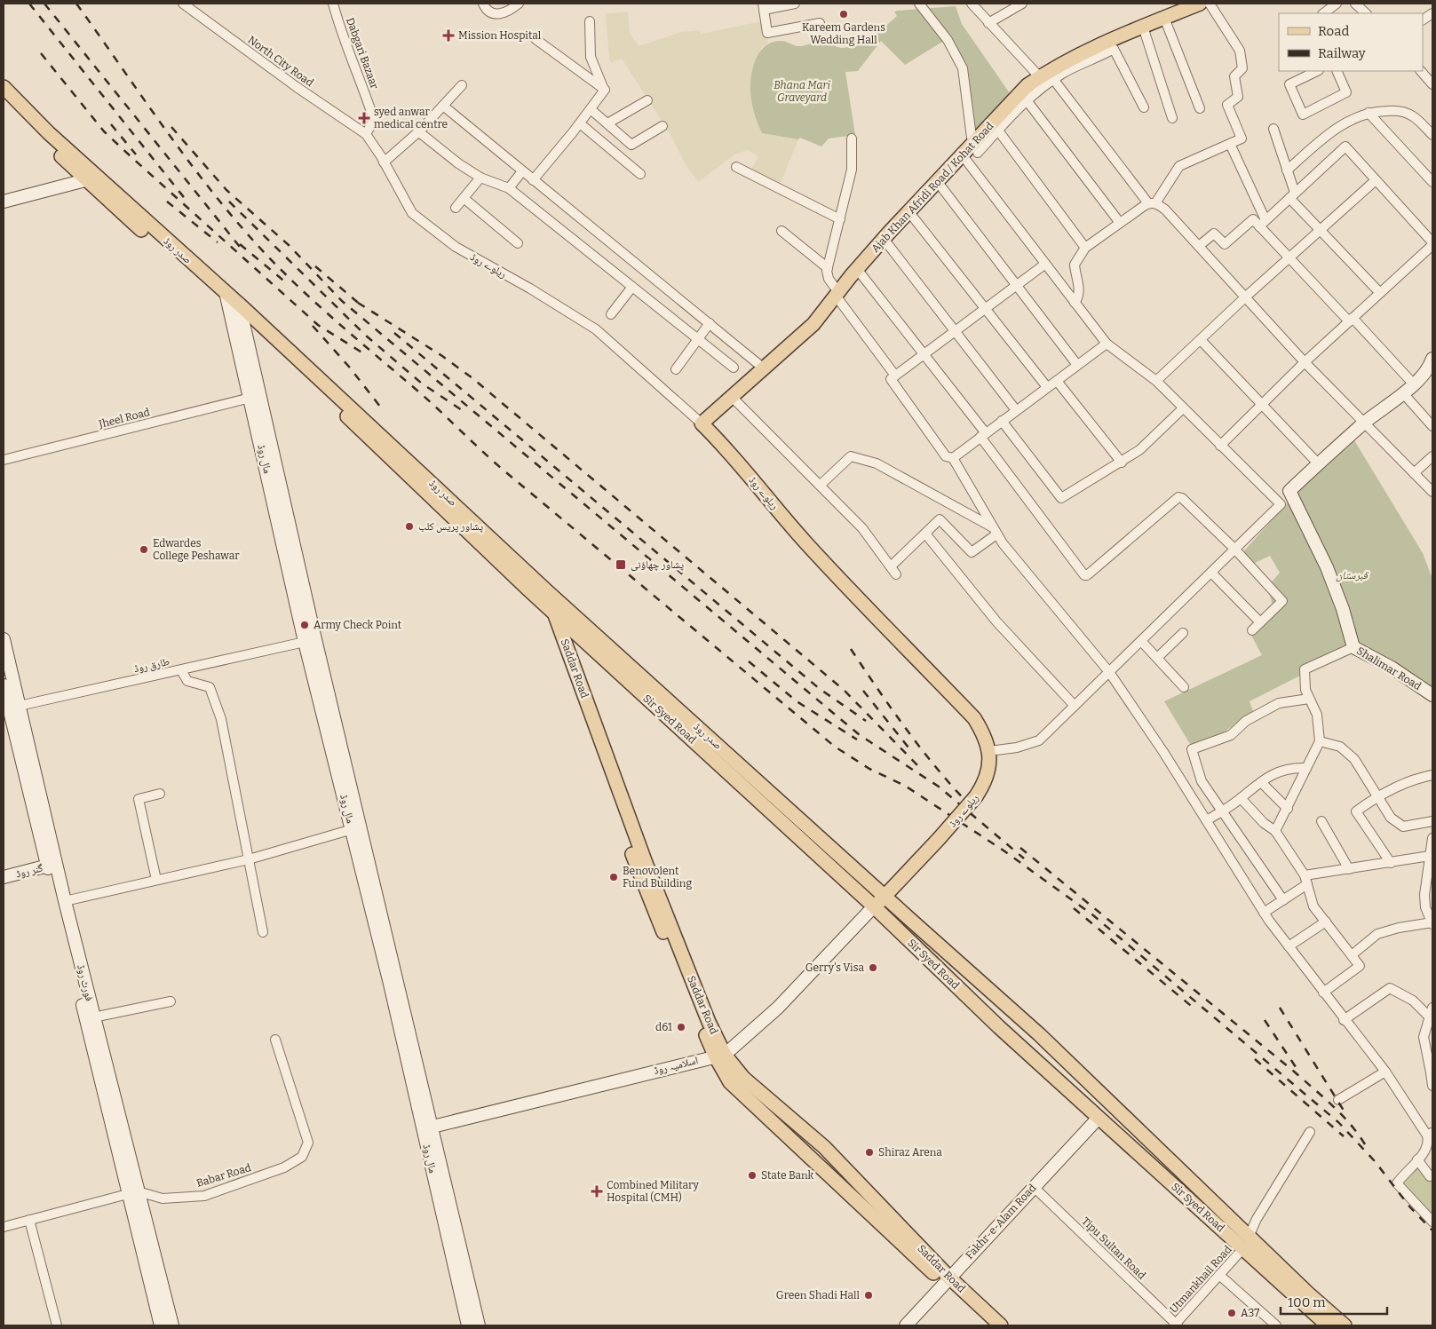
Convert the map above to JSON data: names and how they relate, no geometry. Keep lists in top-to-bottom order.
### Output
{
  "streets": {
    "main road": [
      "Ajab Khan Afridi Road / Kohat Road",
      "صدر روڈ",
      "ریلوے روڈ",
      "Saddar Road",
      "Sir Syed Road"
    ],
    "street": [
      "Dabgari Bazaar",
      "North City Road",
      "Jheel Road",
      "مال روڈ",
      "طارق روڈ",
      "Shalimar Road",
      "گنر روڈ",
      "فورٹ روڈ",
      "اسلامیہ روڈ",
      "Babar Road",
      "Fakhr-e-Alam Road",
      "Tipu Sultan Road",
      "Utmankhail Road"
    ]
  },
  "crossings": [
    ["Dabgari Bazaar", "North City Road"],
    ["Dabgari Bazaar", "ریلوے روڈ"],
    ["North City Road", "ریلوے روڈ"],
    ["Ajab Khan Afridi Road / Kohat Road", "ریلوے روڈ"],
    ["صدر روڈ", "ریلوے روڈ"],
    ["صدر روڈ", "مال روڈ"],
    ["صدر روڈ", "Saddar Road"],
    ["صدر روڈ", "Sir Syed Road"],
    ["صدر روڈ", "Utmankhail Road"],
    ["ریلوے روڈ", "Sir Syed Road"],
    ["ریلوے روڈ", "اسلامیہ روڈ"],
    ["Jheel Road", "مال روڈ"],
    ["مال روڈ", "طارق روڈ"],
    ["مال روڈ", "اسلامیہ روڈ"],
    ["طارق روڈ", "فورٹ روڈ"],
    ["Saddar Road", "Sir Syed Road"],
    ["Saddar Road", "اسلامیہ روڈ"],
    ["Saddar Road", "Fakhr-e-Alam Road"],
    ["Sir Syed Road", "اسلامیہ روڈ"],
    ["Sir Syed Road", "Fakhr-e-Alam Road"],
    ["Sir Syed Road", "Utmankhail Road"],
    ["گنر روڈ", "فورٹ روڈ"],
    ["فورٹ روڈ", "Babar Road"],
    ["Fakhr-e-Alam Road", "Tipu Sultan Road"],
    ["Tipu Sultan Road", "Utmankhail Road"]
  ],
  "parks": ["Bhana Mari Graveyard", "قبرستان"],
  "places": {
    "other": [
      "Kareem Gardens Wedding Hall",
      "پشاور پریس کلب",
      "Edwardes College Peshawar",
      "Army Check Point",
      "Benovolent Fund Building",
      "Gerry's Visa",
      "d61",
      "Shiraz Arena",
      "State Bank",
      "Green Shadi Hall",
      "A37"
    ],
    "health": ["Mission Hospital", "syed anwar medical centre", "Combined Military Hospital (CMH)"],
    "transit": ["پشاور چھاؤنی"]
  },
  "legend": ["Road", "Railway"],
  "scale_bar": "100 m"
}
